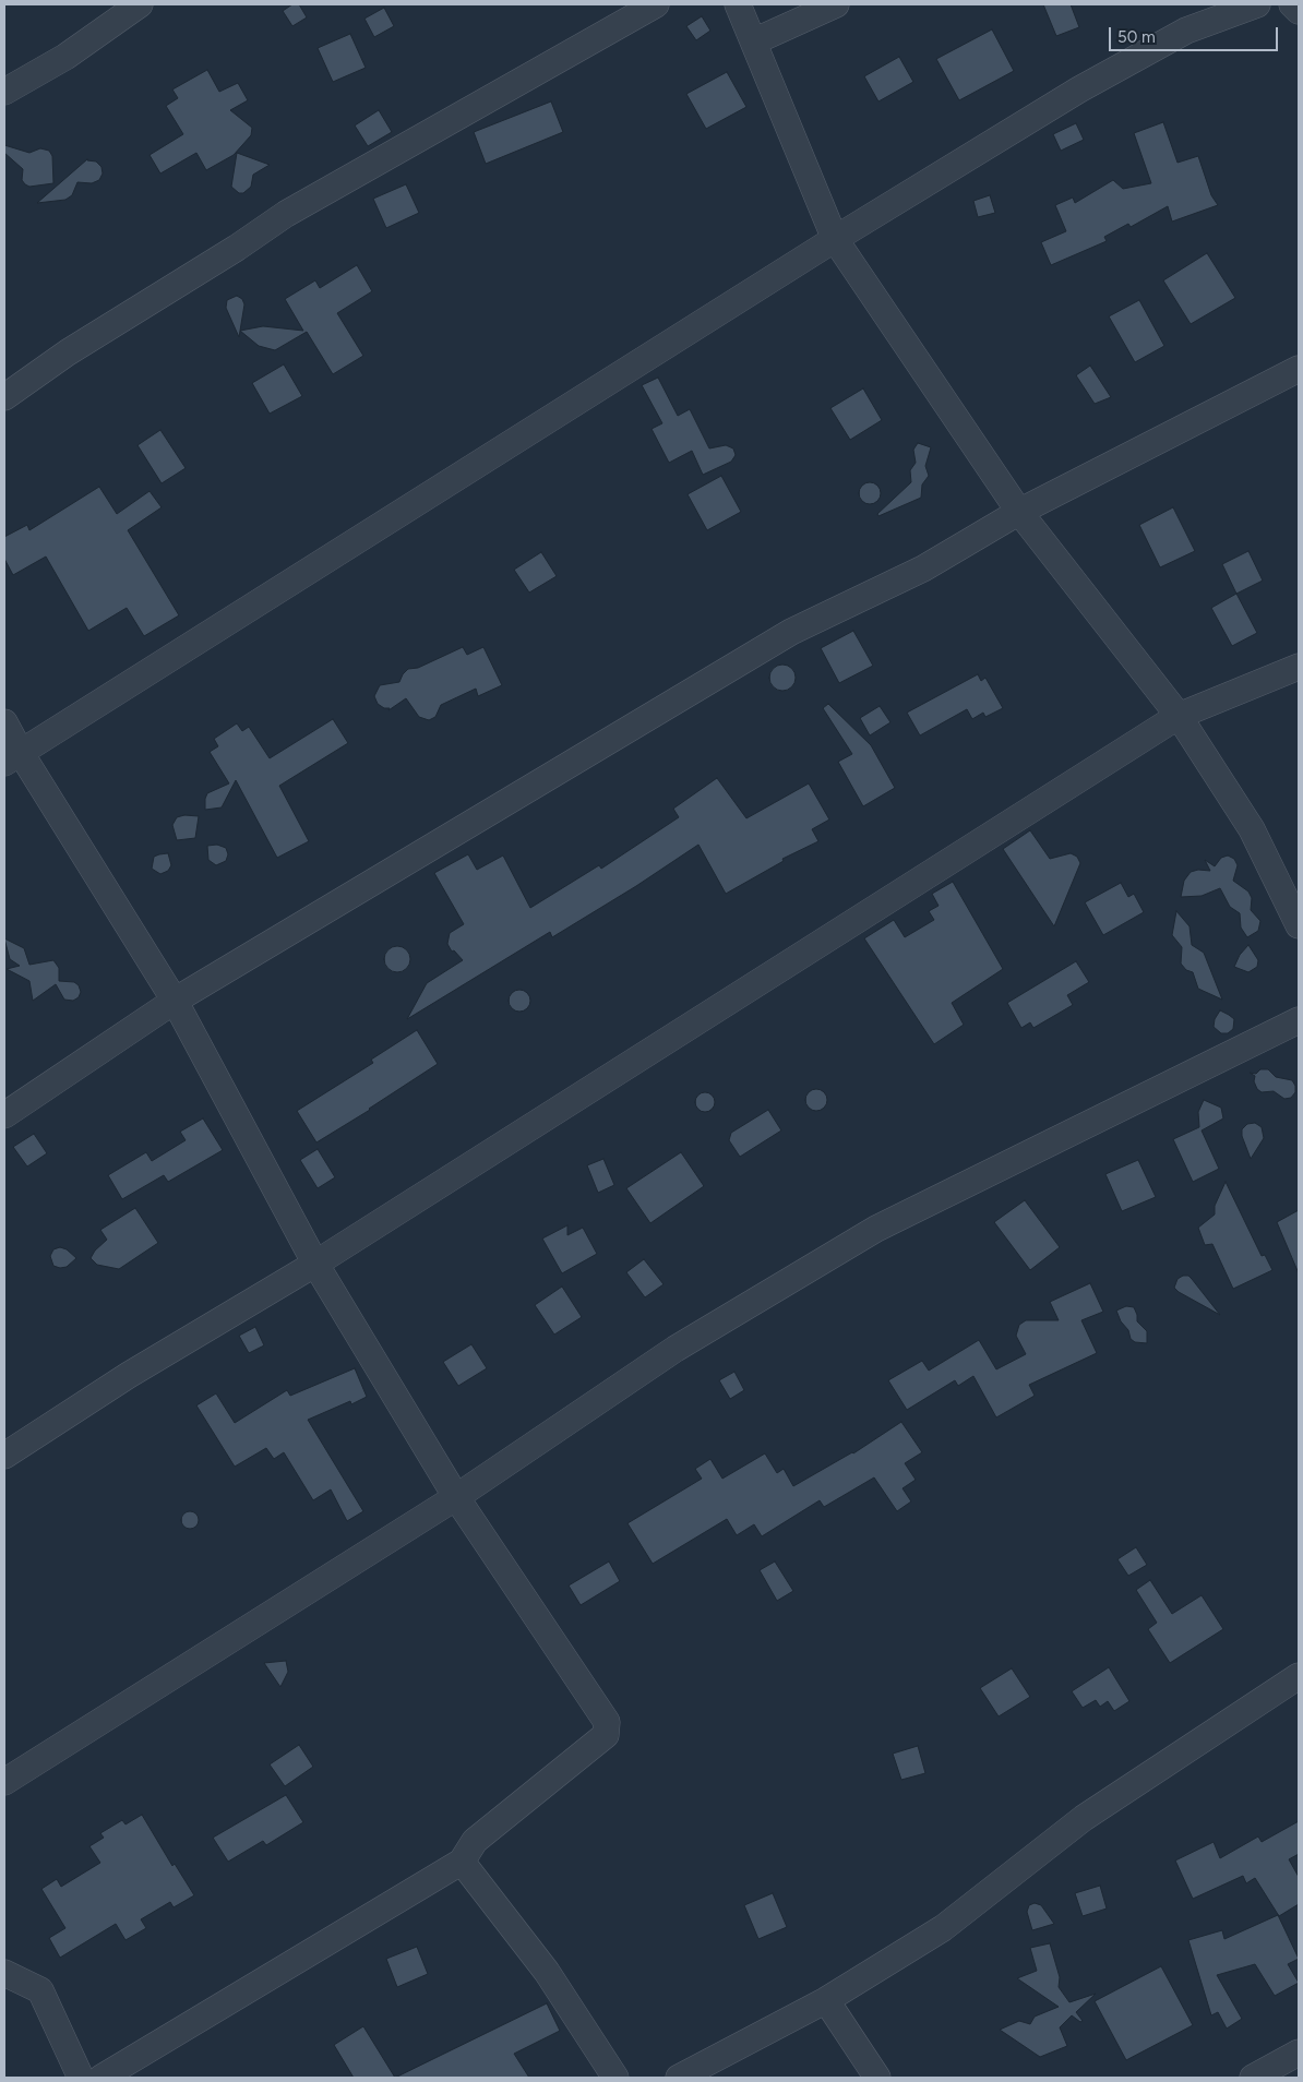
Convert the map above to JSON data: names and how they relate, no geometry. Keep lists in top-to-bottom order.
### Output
{
  "scale_bar": "50 m"
}
